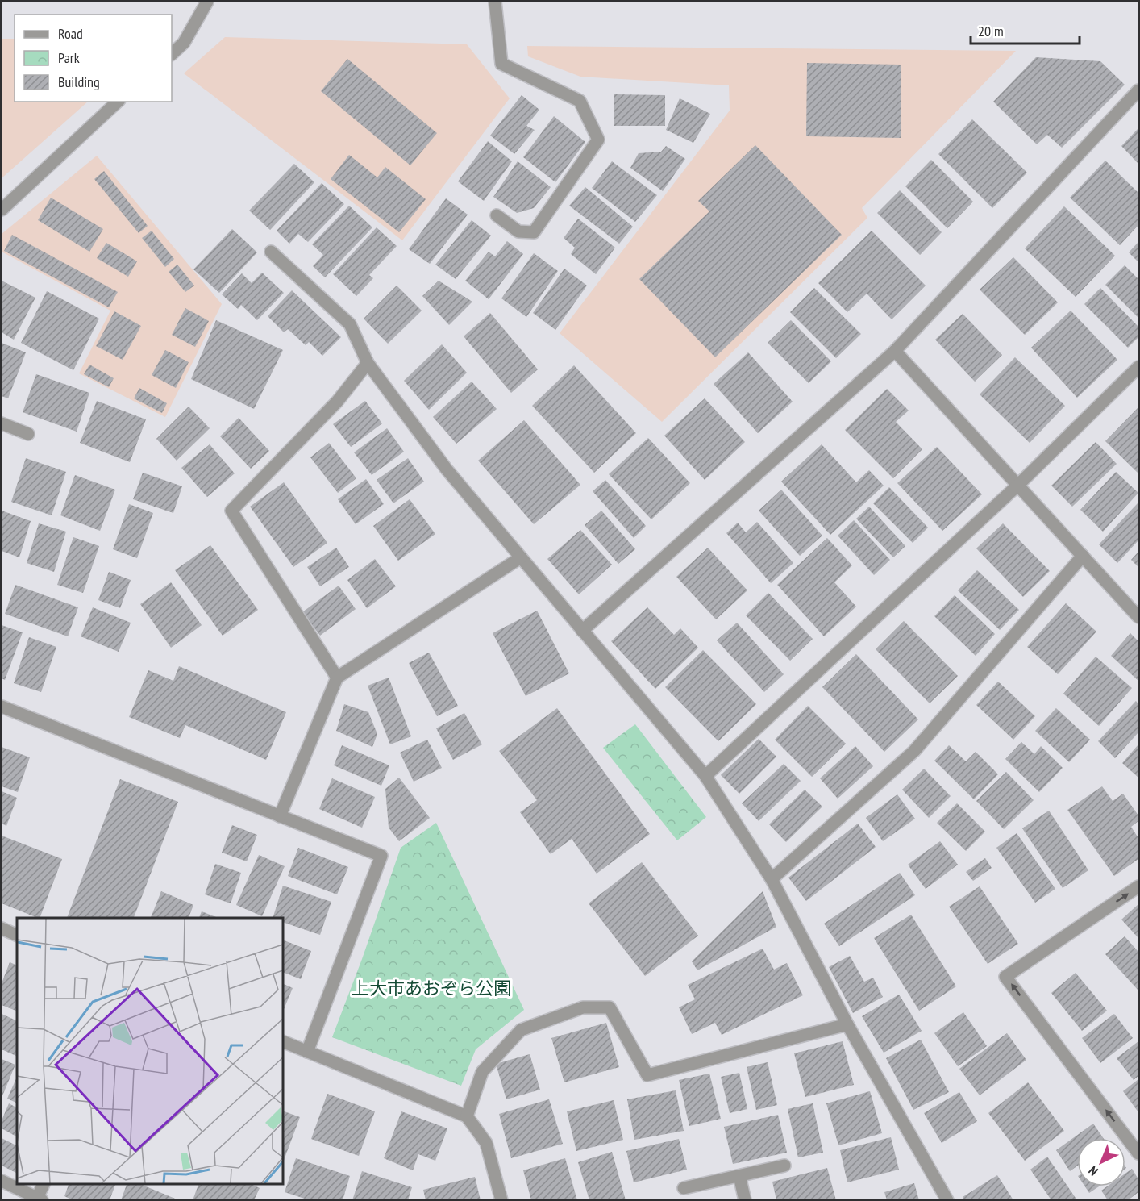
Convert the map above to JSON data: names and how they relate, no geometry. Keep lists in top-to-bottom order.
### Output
{
  "parks": ["上大市あおぞら公園"],
  "legend": ["Road", "Park", "Building"],
  "scale_bar": "20 m",
  "north": "bottom left"
}
